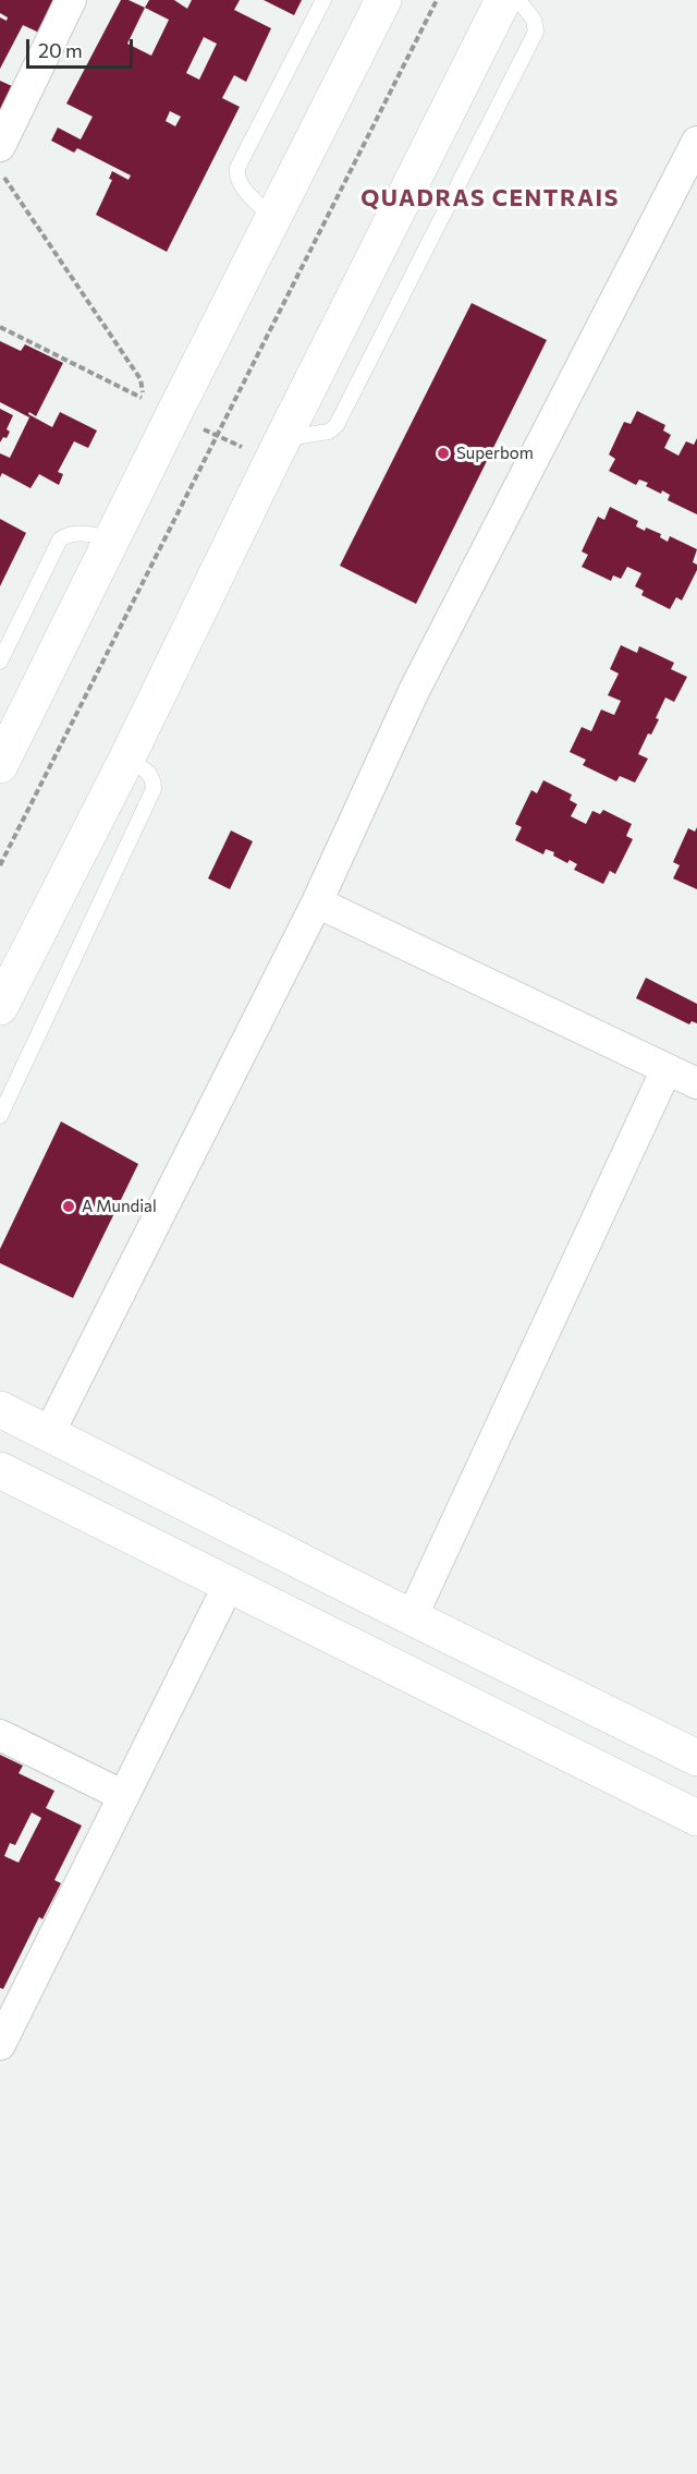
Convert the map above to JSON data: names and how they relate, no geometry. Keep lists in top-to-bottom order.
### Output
{
  "districts": ["QUADRAS CENTRAIS"],
  "places": ["Superbom", "A Mundial"],
  "scale_bar": "20 m"
}
